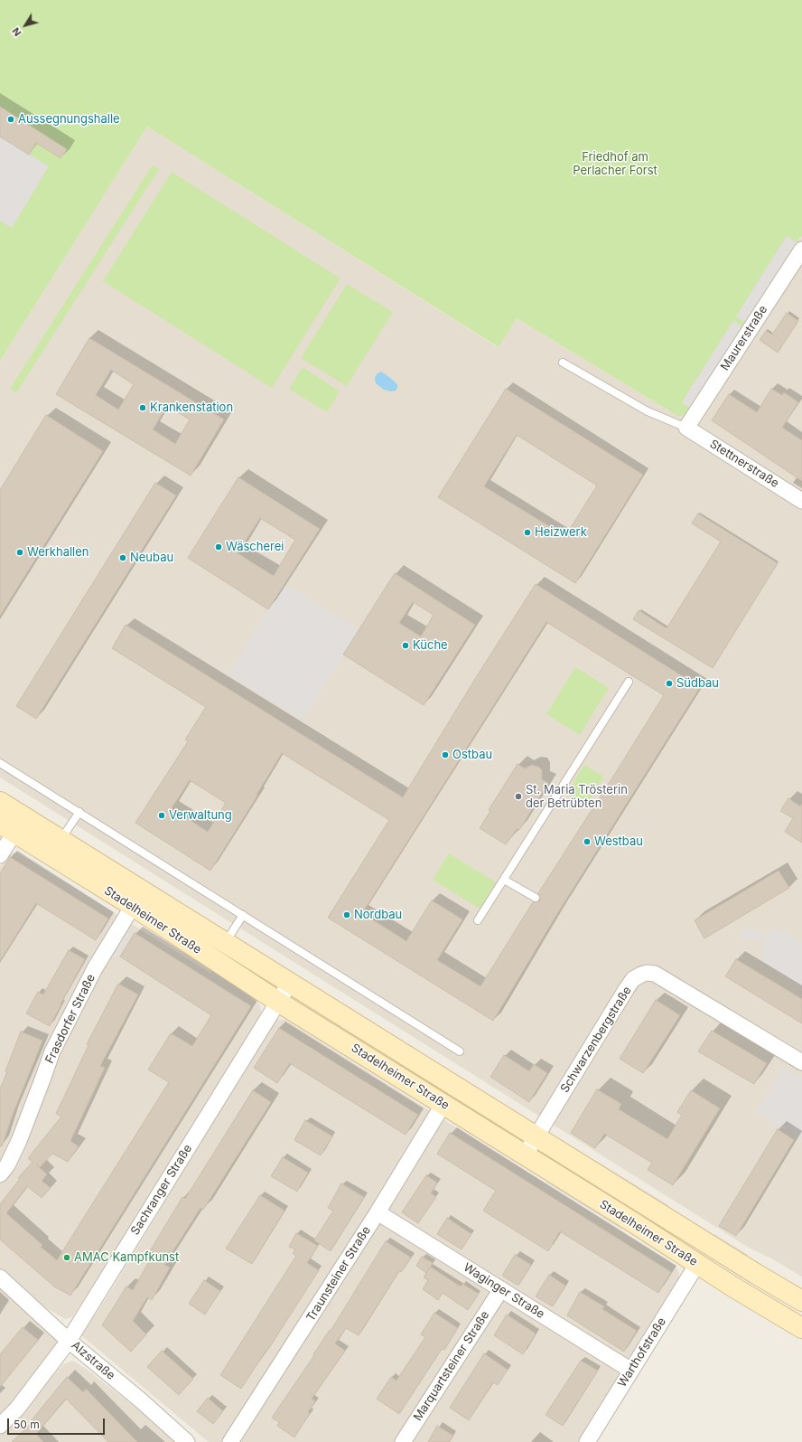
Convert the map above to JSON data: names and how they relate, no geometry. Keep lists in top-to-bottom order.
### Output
{
  "streets": {
    "main road": ["Stadelheimer Straße"],
    "street": [
      "Maurerstraße",
      "Stettnerstraße",
      "Frasdorfer Straße",
      "Schwarzenbergstraße",
      "Sachranger Straße",
      "Traunsteiner Straße",
      "Waginger Straße",
      "Warthofstraße",
      "Alzstraße",
      "Marquartsteiner Straße"
    ]
  },
  "crossings": [
    ["Maurerstraße", "Stettnerstraße"],
    ["Stadelheimer Straße", "Frasdorfer Straße"],
    ["Stadelheimer Straße", "Schwarzenbergstraße"],
    ["Stadelheimer Straße", "Sachranger Straße"],
    ["Stadelheimer Straße", "Traunsteiner Straße"],
    ["Stadelheimer Straße", "Warthofstraße"],
    ["Sachranger Straße", "Alzstraße"],
    ["Traunsteiner Straße", "Waginger Straße"],
    ["Waginger Straße", "Warthofstraße"],
    ["Waginger Straße", "Marquartsteiner Straße"]
  ],
  "parks": ["Friedhof am Perlacher Forst"],
  "places": [
    "Aussegnungshalle",
    "Krankenstation",
    "Heizwerk",
    "Wäscherei",
    "Werkhallen",
    "Neubau",
    "Küche",
    "Südbau",
    "Ostbau",
    "St. Maria Trösterin der Betrübten",
    "Verwaltung",
    "Westbau",
    "Nordbau",
    "AMAC Kampfkunst"
  ],
  "scale_bar": "50 m",
  "north": "bottom left"
}
